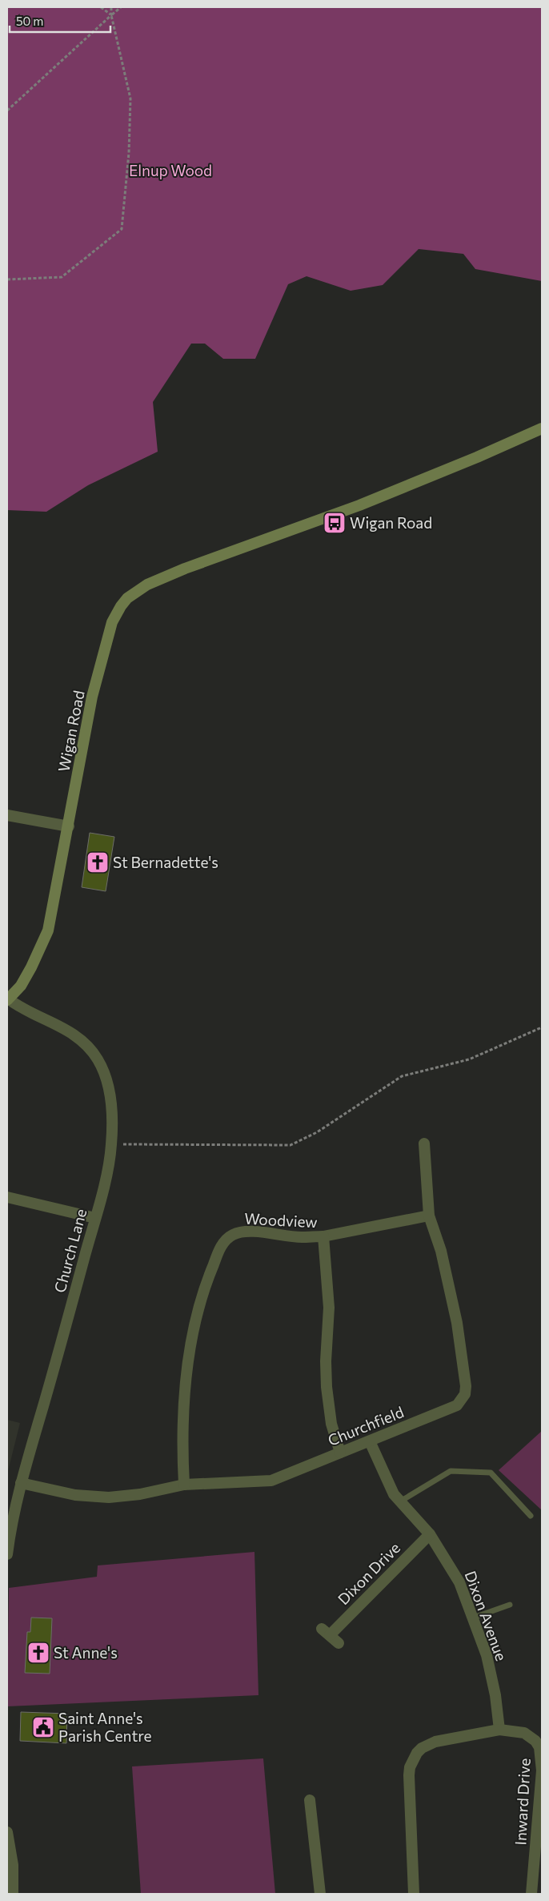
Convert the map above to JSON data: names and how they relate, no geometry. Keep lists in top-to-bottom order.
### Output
{
  "streets": {
    "main road": ["Wigan Road"],
    "street": [
      "Woodview",
      "Church Lane",
      "Churchfield",
      "Dixon Drive",
      "Dixon Avenue",
      "Inward Drive"
    ]
  },
  "crossings": [
    ["Wigan Road", "Church Lane"],
    ["Woodview", "Churchfield"],
    ["Church Lane", "Churchfield"],
    ["Churchfield", "Dixon Avenue"],
    ["Dixon Drive", "Dixon Avenue"],
    ["Dixon Avenue", "Inward Drive"]
  ],
  "parks": ["Elnup Wood"],
  "places": {
    "bus stop": ["Wigan Road"],
    "church": ["St Bernadette's", "St Anne's"],
    "public building": ["Saint Anne's Parish Centre"]
  },
  "scale_bar": "50 m"
}
